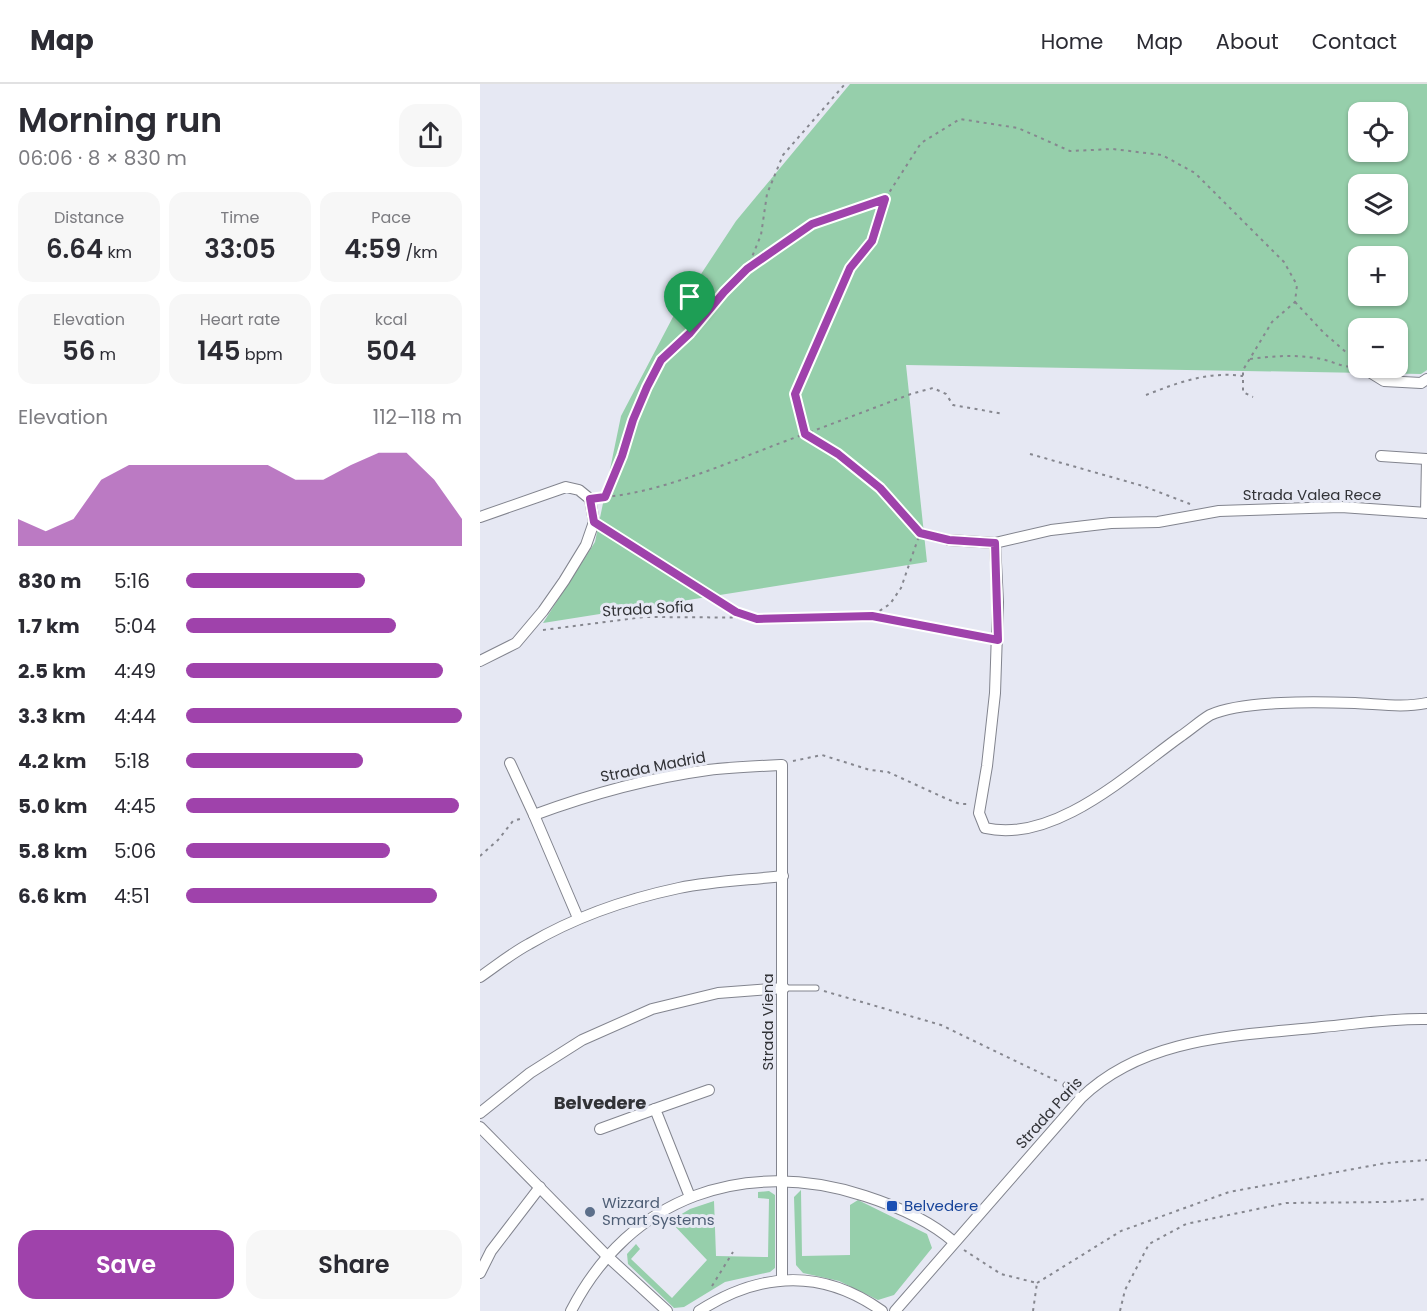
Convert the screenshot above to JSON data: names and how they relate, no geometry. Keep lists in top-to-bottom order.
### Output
{
  "streets": {
    "street": [
      "Strada Valea Rece",
      "Strada Madrid",
      "Strada Viena",
      "Strada Paris"
    ],
    "path": ["Strada Sofia"]
  },
  "crossings": [
    ["Strada Madrid", "Strada Viena"]
  ],
  "districts": ["Belvedere"],
  "places": {
    "transit": ["Belvedere"],
    "other": ["Wizzard Smart Systems"]
  },
  "page": {
    "header": "Map",
    "nav": [
      "Home",
      "Map",
      "About",
      "Contact"
    ],
    "heading": ["Morning run", "06:06 · 8 × 830 m"],
    "map_buttons": ["+", "−"],
    "stats": [
      ["Distance", "6.64 km"],
      ["Time", "33:05"],
      ["Pace", "4:59 /km"],
      ["Elevation", "56 m"],
      ["Heart rate", "145 bpm"],
      ["kcal", "504"]
    ],
    "chart": ["Elevation", "112–118 m"],
    "list": [
      {
        "name": "830 m",
        "note": "5:16"
      },
      {
        "name": "1.7 km",
        "note": "5:04"
      },
      {
        "name": "2.5 km",
        "note": "4:49"
      },
      {
        "name": "3.3 km",
        "note": "4:44"
      },
      {
        "name": "4.2 km",
        "note": "5:18"
      },
      {
        "name": "5.0 km",
        "note": "4:45"
      },
      {
        "name": "5.8 km",
        "note": "5:06"
      },
      {
        "name": "6.6 km",
        "note": "4:51"
      }
    ],
    "buttons": ["Save", "Share"]
  }
}
